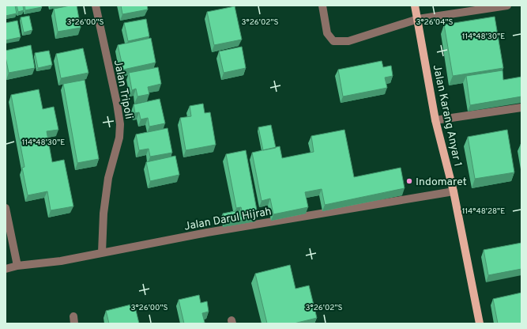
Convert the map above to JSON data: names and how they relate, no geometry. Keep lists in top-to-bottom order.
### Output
{
  "streets": {
    "main road": ["Jalan Karang Anyar 1"],
    "street": ["Jalan Tripoli", "Jalan Darul Hijrah"]
  },
  "crossings": [
    ["Jalan Tripoli", "Jalan Darul Hijrah"],
    ["Jalan Karang Anyar 1", "Jalan Darul Hijrah"]
  ],
  "places": ["Indomaret"],
  "coordinates": [
    "3°26'00\"S",
    "3°26'02\"S",
    "3°26'04\"S",
    "114°48'30\"E",
    "114°48'28\"E"
  ]
}
